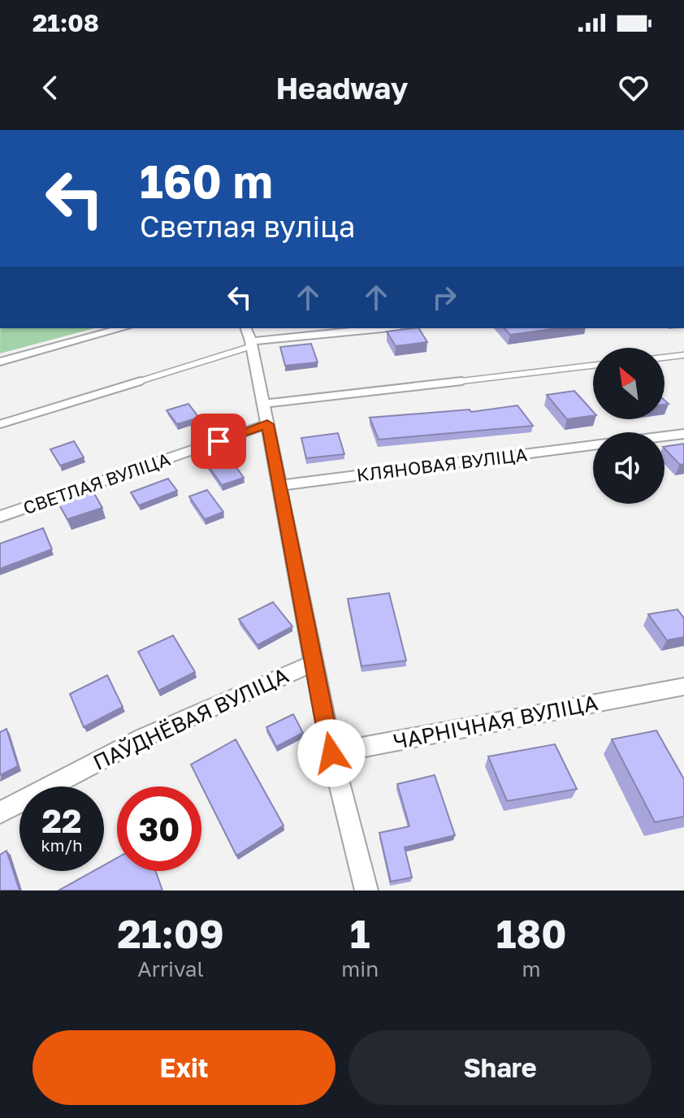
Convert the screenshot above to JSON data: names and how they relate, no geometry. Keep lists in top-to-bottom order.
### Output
{
  "streets": {
    "street": [
      "КЛЯНОВАЯ ВУЛІЦА",
      "СВЕТЛАЯ ВУЛІЦА",
      "ПАЎДНЁВАЯ ВУЛІЦА",
      "ЧАРНІЧНАЯ ВУЛІЦА"
    ]
  },
  "north": "top left",
  "page": {
    "status": "21:08",
    "header": "Headway",
    "turn": ["160 m", "Светлая вуліца"],
    "speed": "22 km/h",
    "limit": "30",
    "eta": [
      "21:09",
      "Arrival",
      "1",
      "min",
      "180",
      "m"
    ],
    "buttons": ["Exit", "Share"]
  }
}
